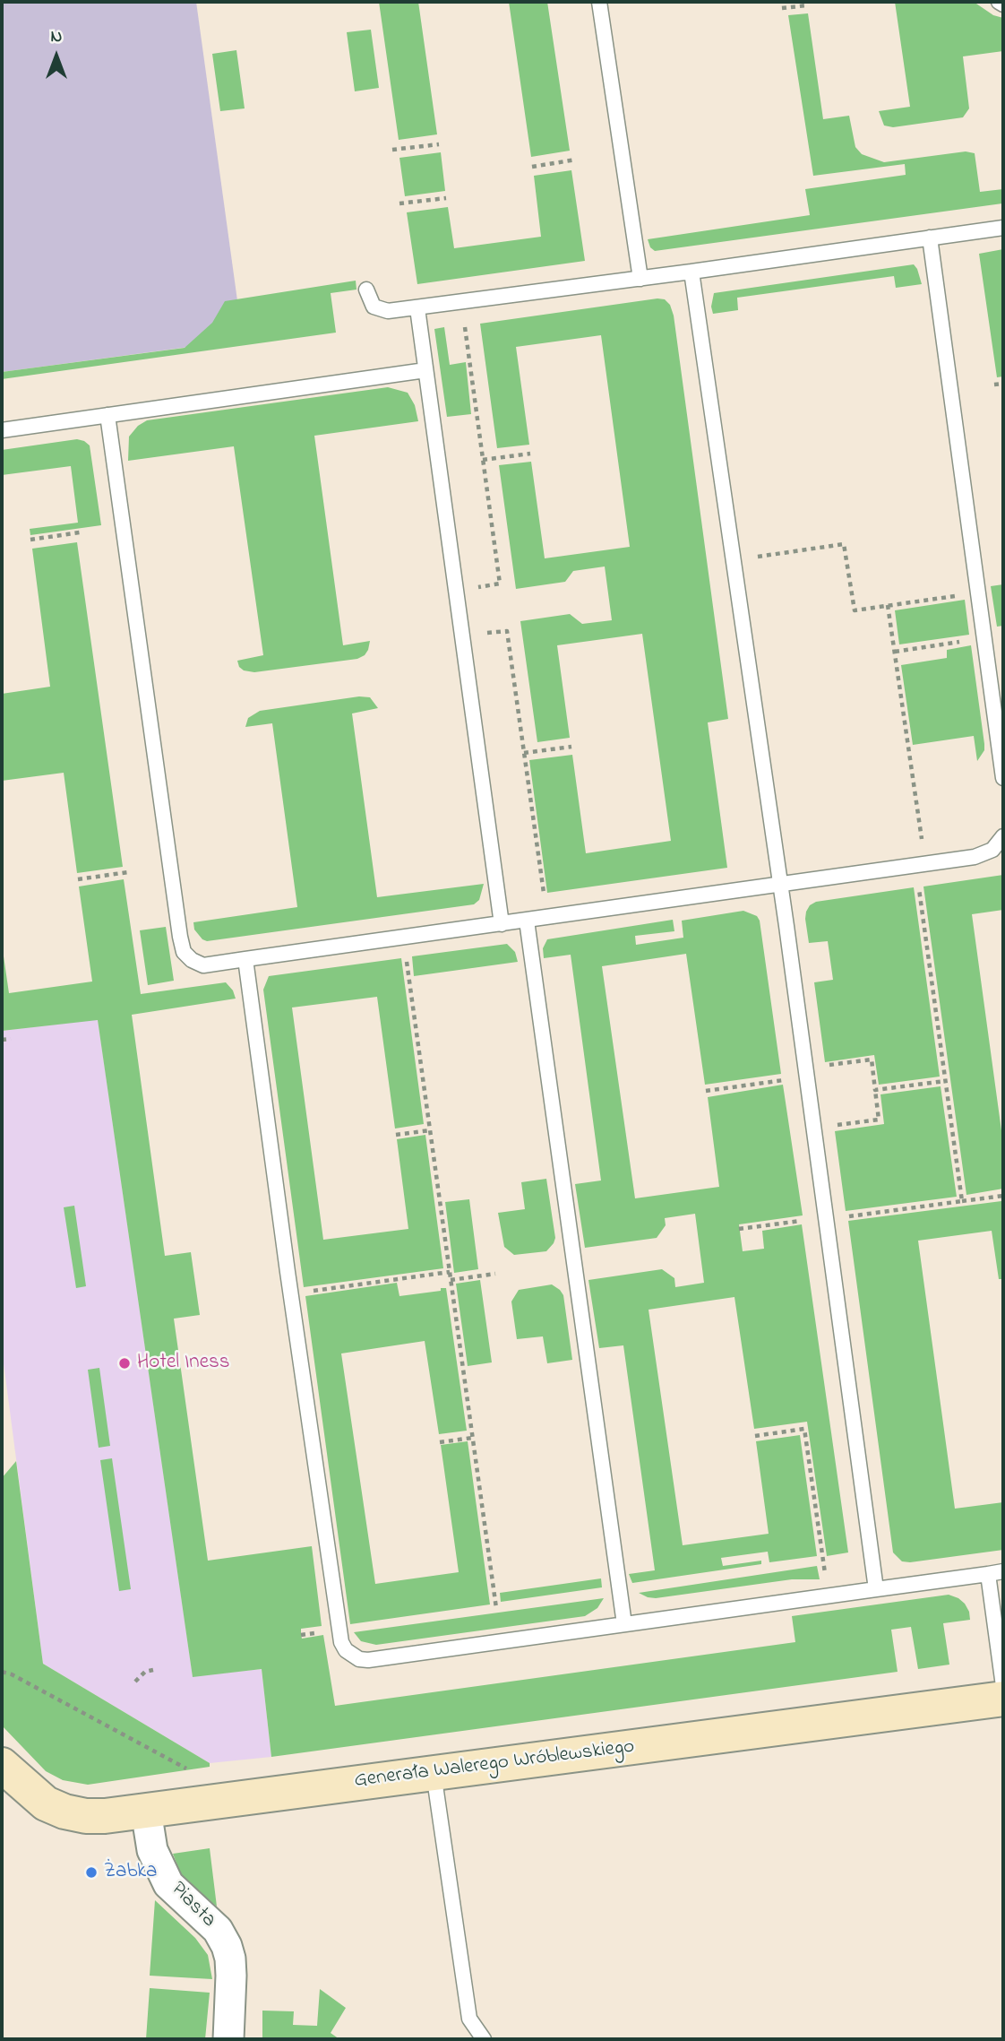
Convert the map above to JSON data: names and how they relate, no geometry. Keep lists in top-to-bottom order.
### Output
{
  "streets": {
    "street": ["Generała Walerego Wróblewskiego", "Piasta"]
  },
  "crossings": [
    ["Generała Walerego Wróblewskiego", "Piasta"]
  ],
  "places": ["Hotel Iness", "Żabka"],
  "north": "top"
}
